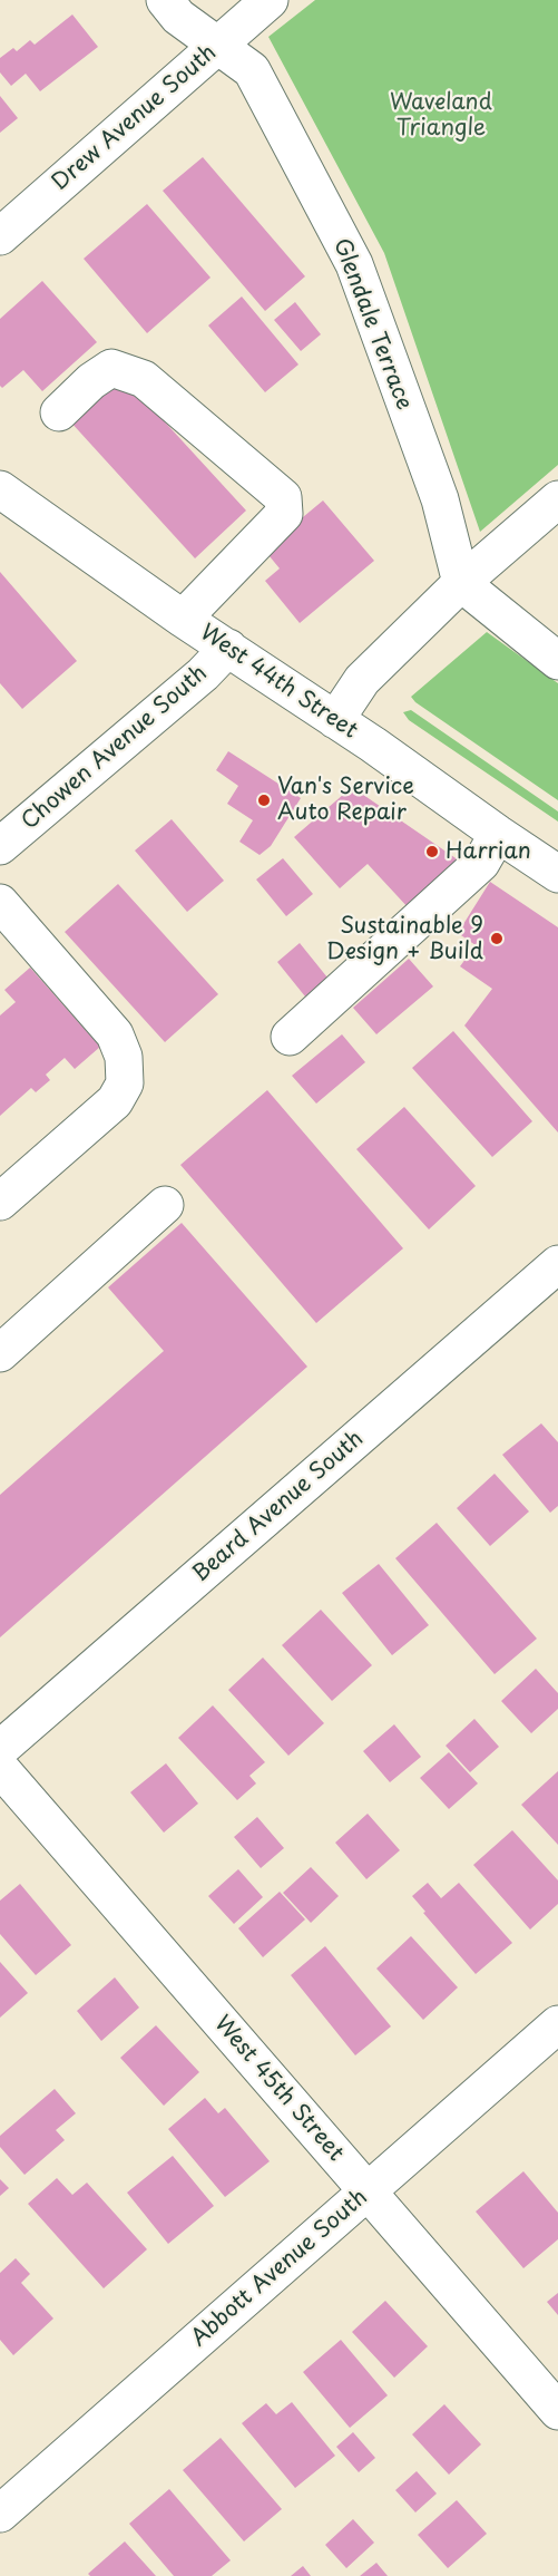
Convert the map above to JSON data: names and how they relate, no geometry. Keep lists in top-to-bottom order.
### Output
{
  "streets": {
    "street": [
      "Drew Avenue South",
      "Glendale Terrace",
      "West 44th Street",
      "Chowen Avenue South",
      "Beard Avenue South",
      "West 45th Street",
      "Abbott Avenue South"
    ]
  },
  "crossings": [
    ["Drew Avenue South", "Glendale Terrace"],
    ["West 44th Street", "Chowen Avenue South"],
    ["West 45th Street", "Abbott Avenue South"]
  ],
  "parks": ["Waveland Triangle"],
  "places": ["Van's Service Auto Repair", "Harrian", "Sustainable 9 Design + Build"]
}
